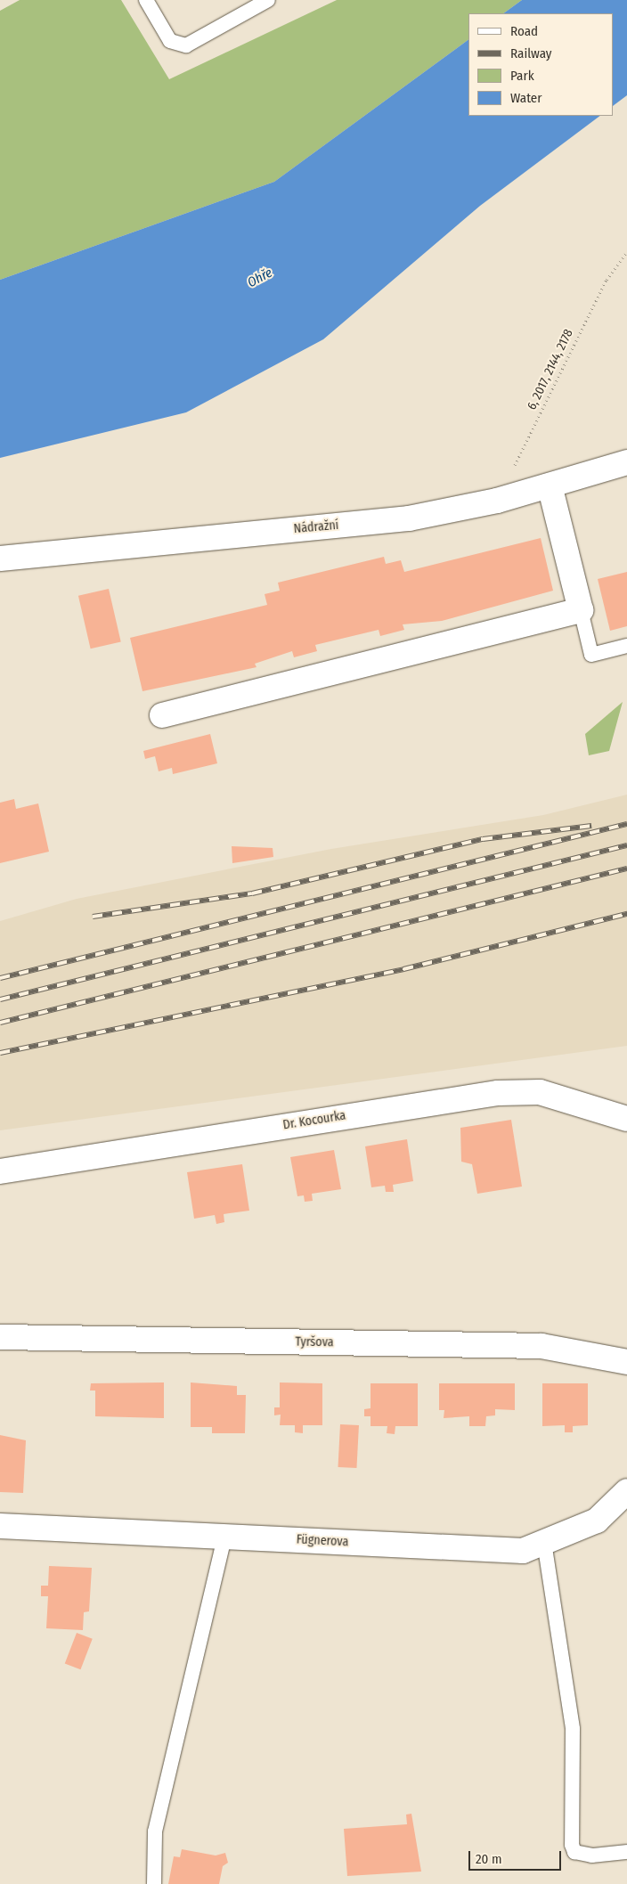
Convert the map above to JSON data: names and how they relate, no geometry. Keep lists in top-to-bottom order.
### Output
{
  "streets": {
    "street": [
      "Nádražní",
      "Dr. Kocourka",
      "Tyršova",
      "Fügnerova"
    ],
    "path": ["6, 2017, 2144, 2178"]
  },
  "crossings": [
    ["6, 2017, 2144, 2178", "Nádražní"]
  ],
  "water": ["Ohře"],
  "legend": [
    "Road",
    "Railway",
    "Park",
    "Water"
  ],
  "scale_bar": "20 m"
}
